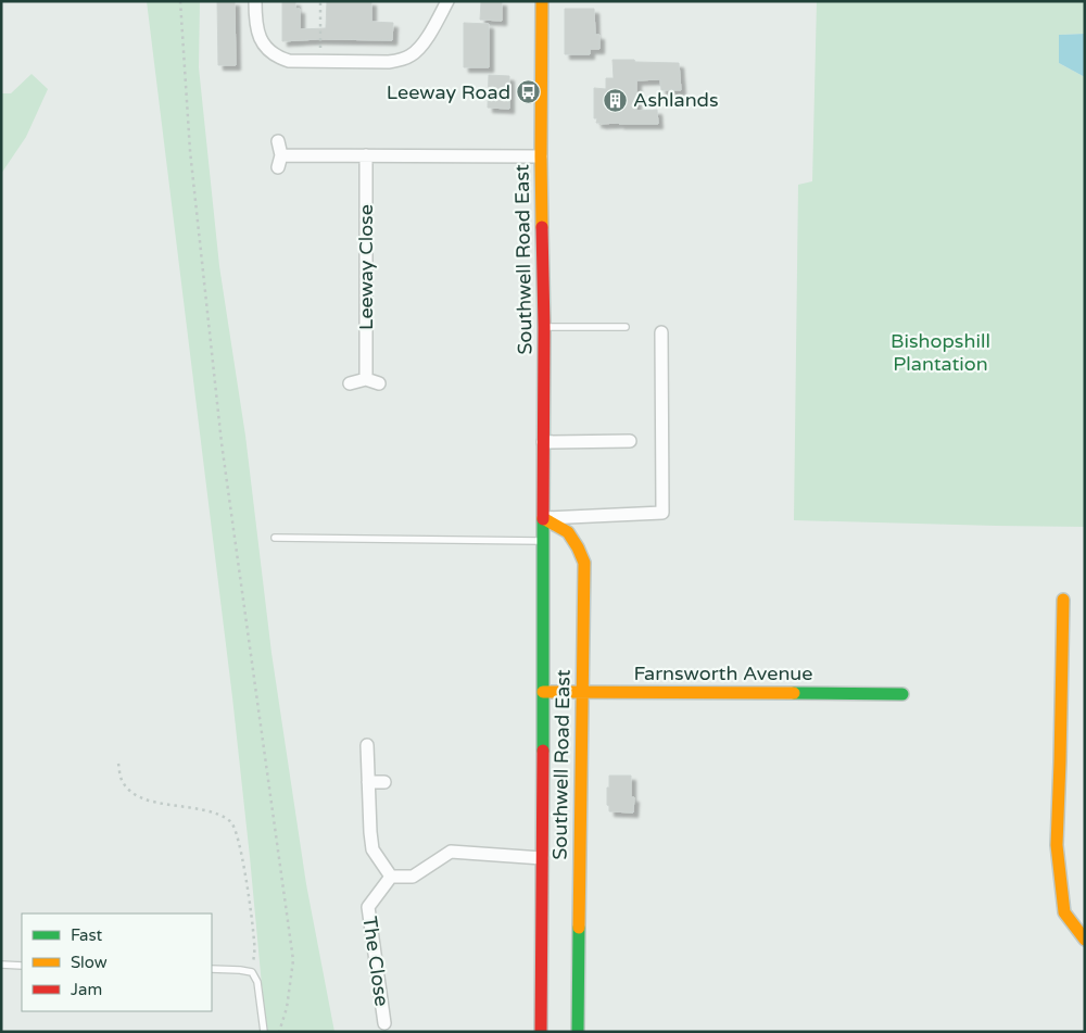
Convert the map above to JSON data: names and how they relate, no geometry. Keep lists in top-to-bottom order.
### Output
{
  "streets": {
    "street": [
      "Southwell Road East",
      "Leeway Close",
      "Farnsworth Avenue",
      "The Close"
    ]
  },
  "crossings": [
    ["Southwell Road East", "Farnsworth Avenue"]
  ],
  "parks": ["Bishopshill Plantation"],
  "places": {
    "bus stop": ["Leeway Road"],
    "building": ["Ashlands"]
  },
  "legend": ["Fast", "Slow", "Jam"]
}
